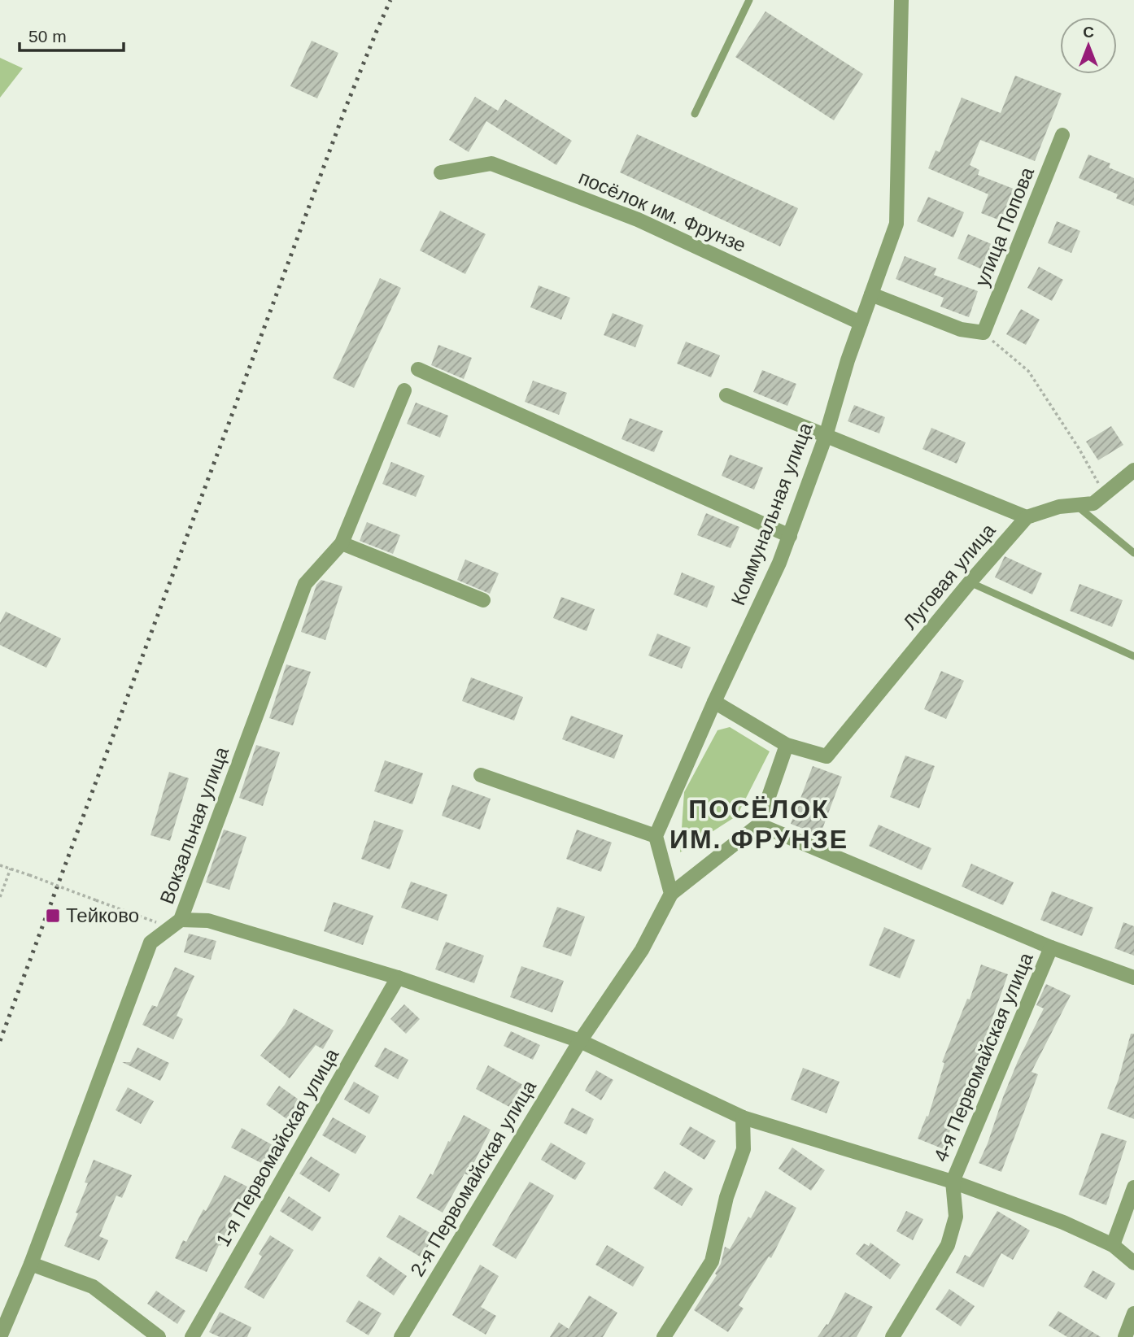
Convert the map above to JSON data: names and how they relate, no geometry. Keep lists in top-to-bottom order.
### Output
{
  "streets": {
    "street": [
      "посёлок им. Фрунзе",
      "улица Попова",
      "Коммунальная улица",
      "Луговая улица",
      "Вокзальная улица",
      "4-я Первомайская улица",
      "1-я Первомайская улица",
      "2-я Первомайская улица"
    ]
  },
  "crossings": [
    ["посёлок им. Фрунзе", "Коммунальная улица"]
  ],
  "districts": ["ПОСЁЛОК ИМ. ФРУНЗЕ"],
  "places": {
    "transit": ["Тейково"]
  },
  "scale_bar": "50 m",
  "north": "top"
}
